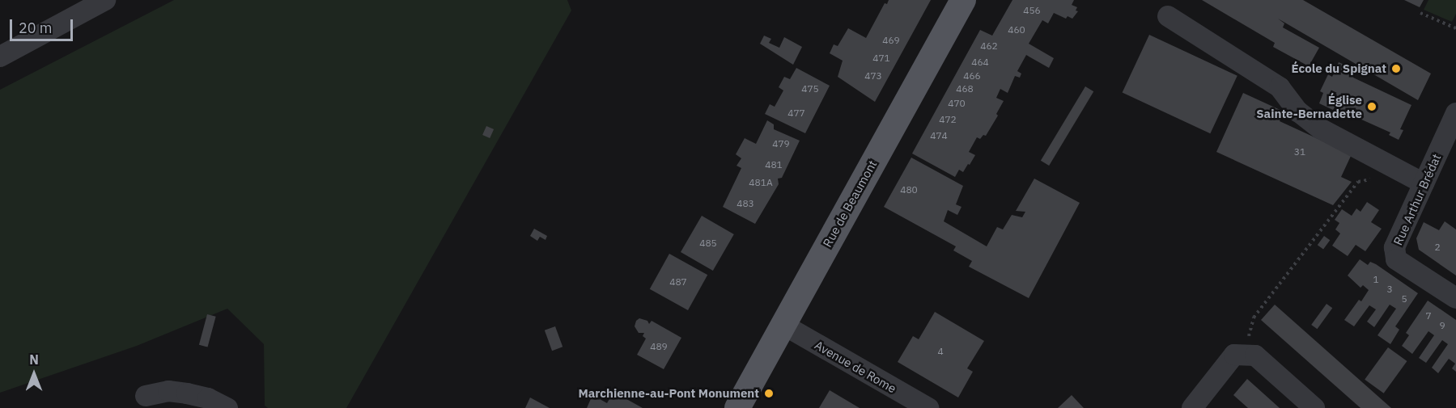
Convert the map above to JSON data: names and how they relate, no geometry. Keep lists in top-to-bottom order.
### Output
{
  "streets": {
    "main road": ["Rue de Beaumont"],
    "street": ["Rue Arthur Brédat", "Avenue de Rome"]
  },
  "crossings": [
    ["Rue de Beaumont", "Avenue de Rome"]
  ],
  "places": ["École du Spignat", "Église Sainte-Bernadette", "Marchienne-au-Pont Monument"],
  "house_numbers": [
    "456",
    "460",
    "469",
    "462",
    "471",
    "464",
    "473",
    "466",
    "475",
    "468",
    "470",
    "477",
    "472",
    "474",
    "479",
    "31",
    "481",
    "481A",
    "480",
    "483",
    "485",
    "2",
    "1",
    "487",
    "3",
    "5",
    "7",
    "9",
    "489",
    "4"
  ],
  "scale_bar": "20 m",
  "north": "top"
}
